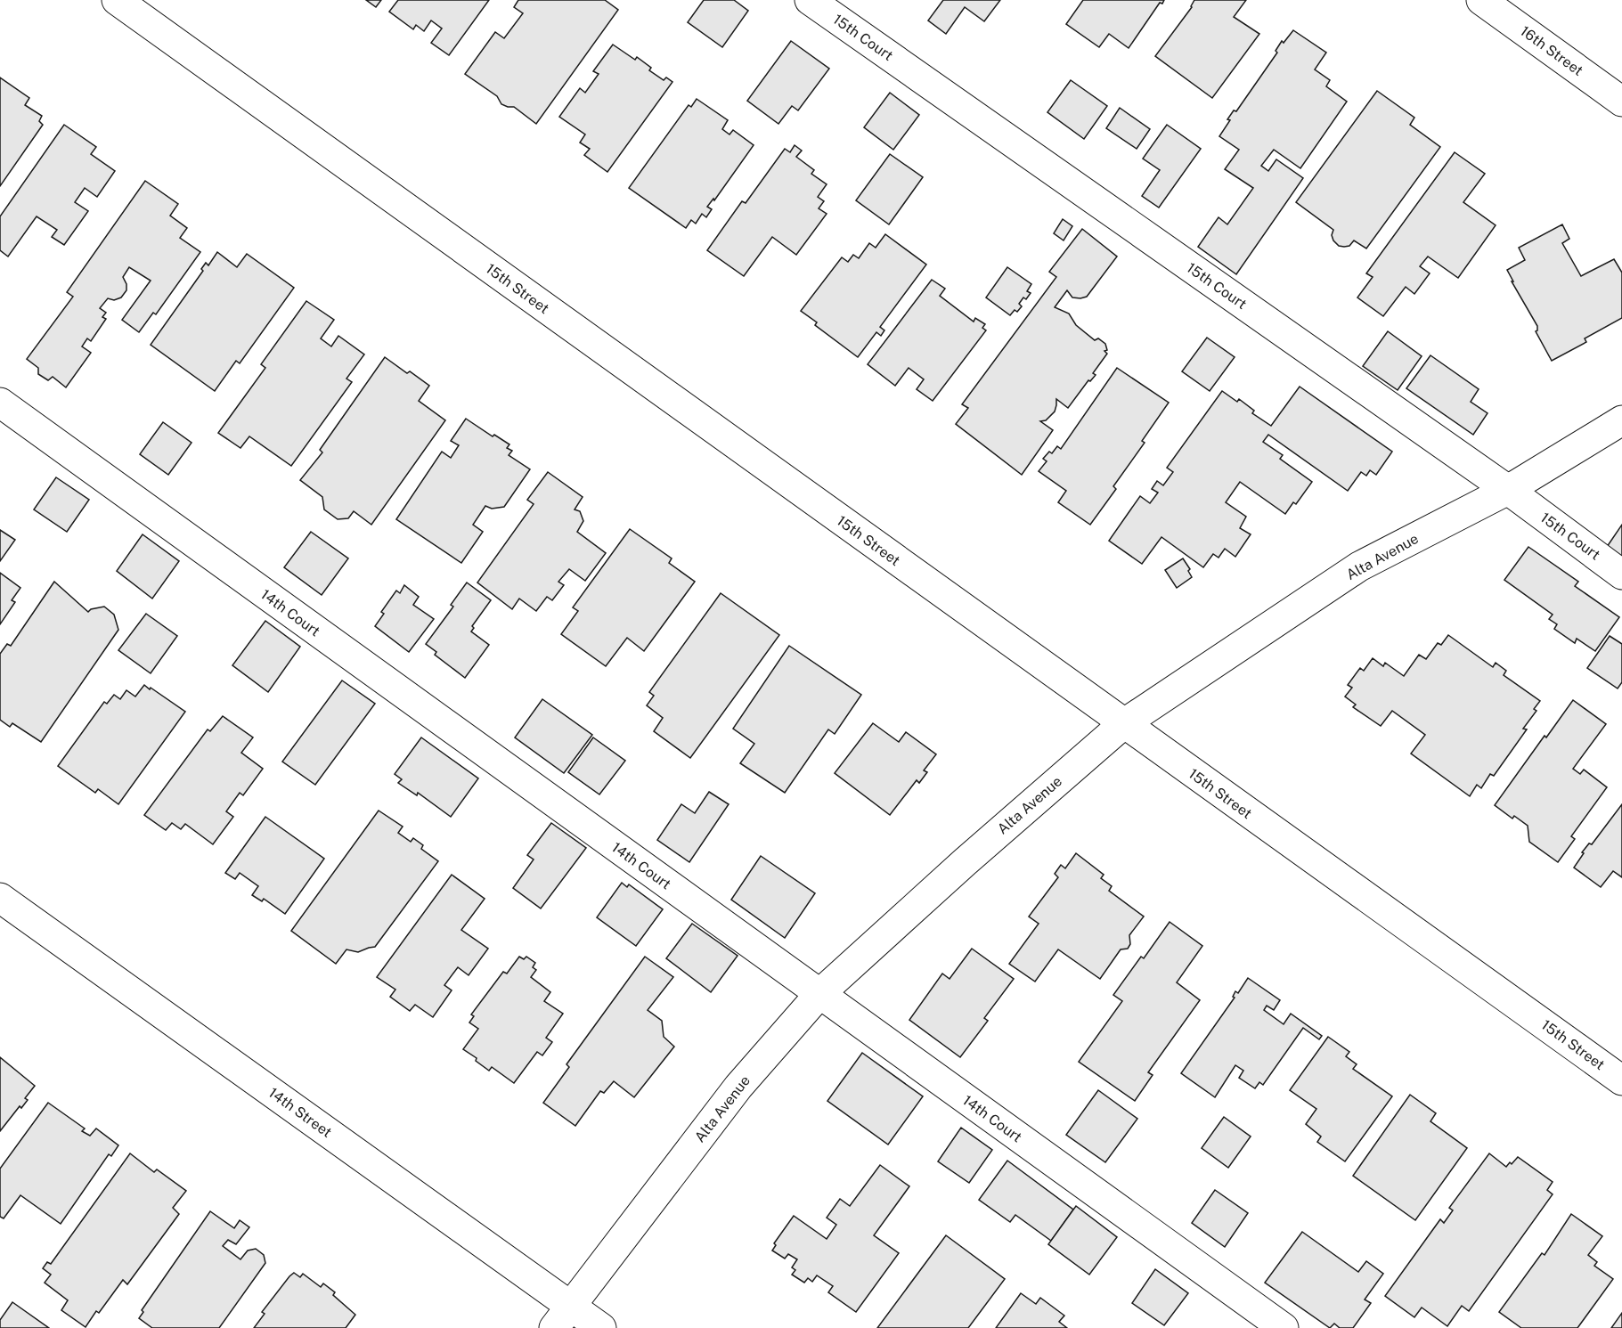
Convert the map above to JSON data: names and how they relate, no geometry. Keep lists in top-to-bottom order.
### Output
{
  "streets": {
    "street": [
      "15th Court",
      "16th Street",
      "15th Street",
      "Alta Avenue",
      "14th Court",
      "14th Street"
    ]
  },
  "crossings": [
    ["15th Court", "Alta Avenue"],
    ["15th Street", "Alta Avenue"],
    ["Alta Avenue", "14th Court"],
    ["Alta Avenue", "14th Street"]
  ]
}
